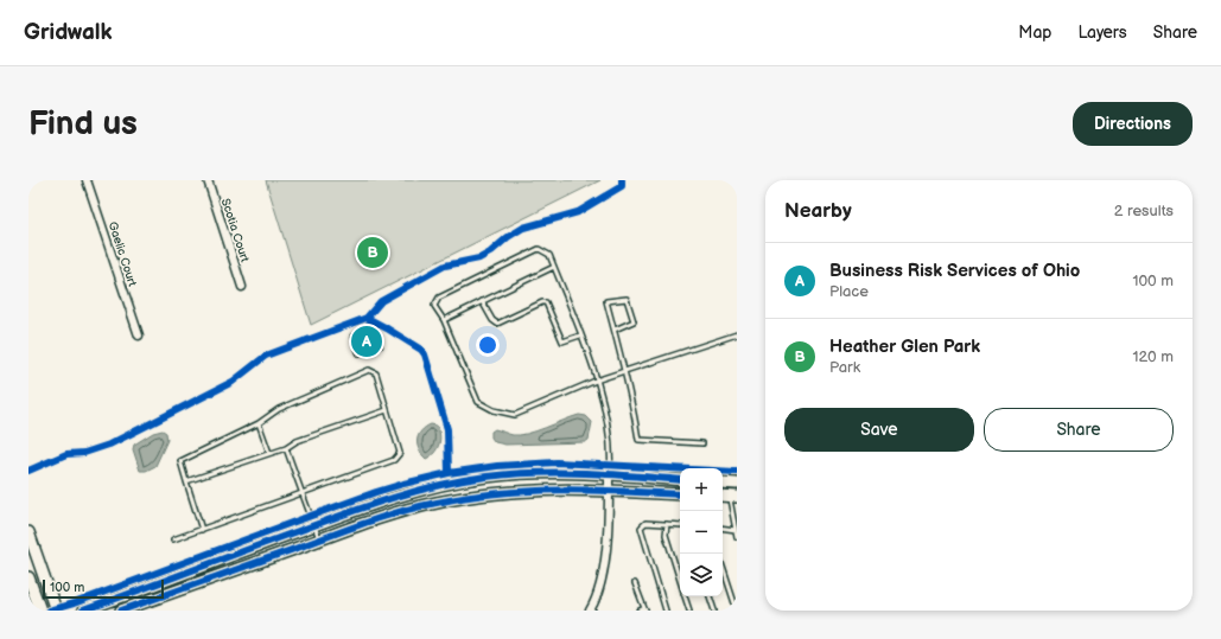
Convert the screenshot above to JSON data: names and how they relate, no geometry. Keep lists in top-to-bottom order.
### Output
{
  "streets": {
    "street": ["Scotia Court", "Gaelic Court"]
  },
  "scale_bar": "100 m",
  "page": {
    "header": "Gridwalk",
    "nav": ["Map", "Layers", "Share"],
    "buttons": [
      "Directions",
      ["Save", "Share"]
    ],
    "title": "Find us",
    "heading": ["Nearby", "2 results"],
    "pins": ["B", "A"],
    "list": [
      {
        "mark": "A",
        "name": "Business Risk Services of Ohio",
        "note": "Place",
        "value": "100 m"
      },
      {
        "mark": "B",
        "name": "Heather Glen Park",
        "note": "Park",
        "value": "120 m"
      }
    ],
    "map_buttons": ["+", "−"],
    "scale": "100 m"
  }
}
